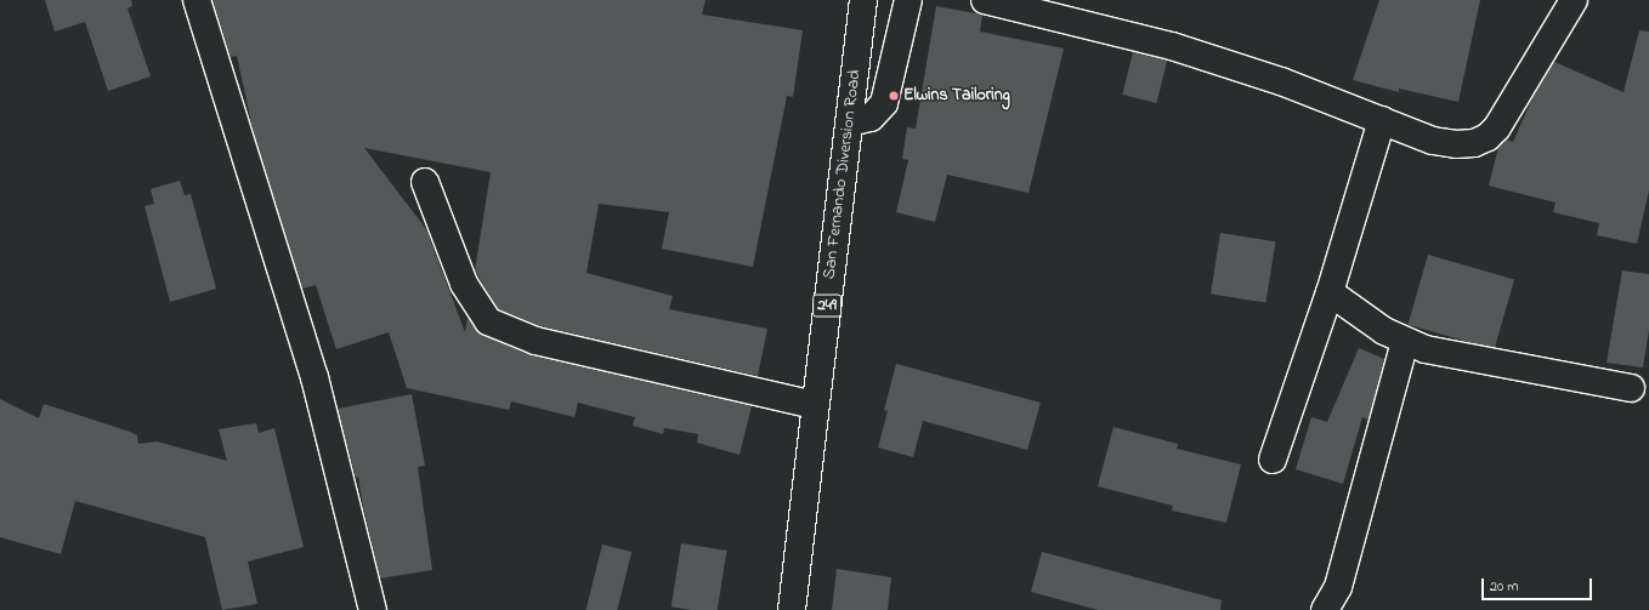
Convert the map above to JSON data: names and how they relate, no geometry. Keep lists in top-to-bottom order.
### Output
{
  "streets": {
    "main road": ["San Fernando Diversion Road", "249"]
  },
  "places": ["Elwins Tailoring"],
  "scale_bar": "20 m"
}
